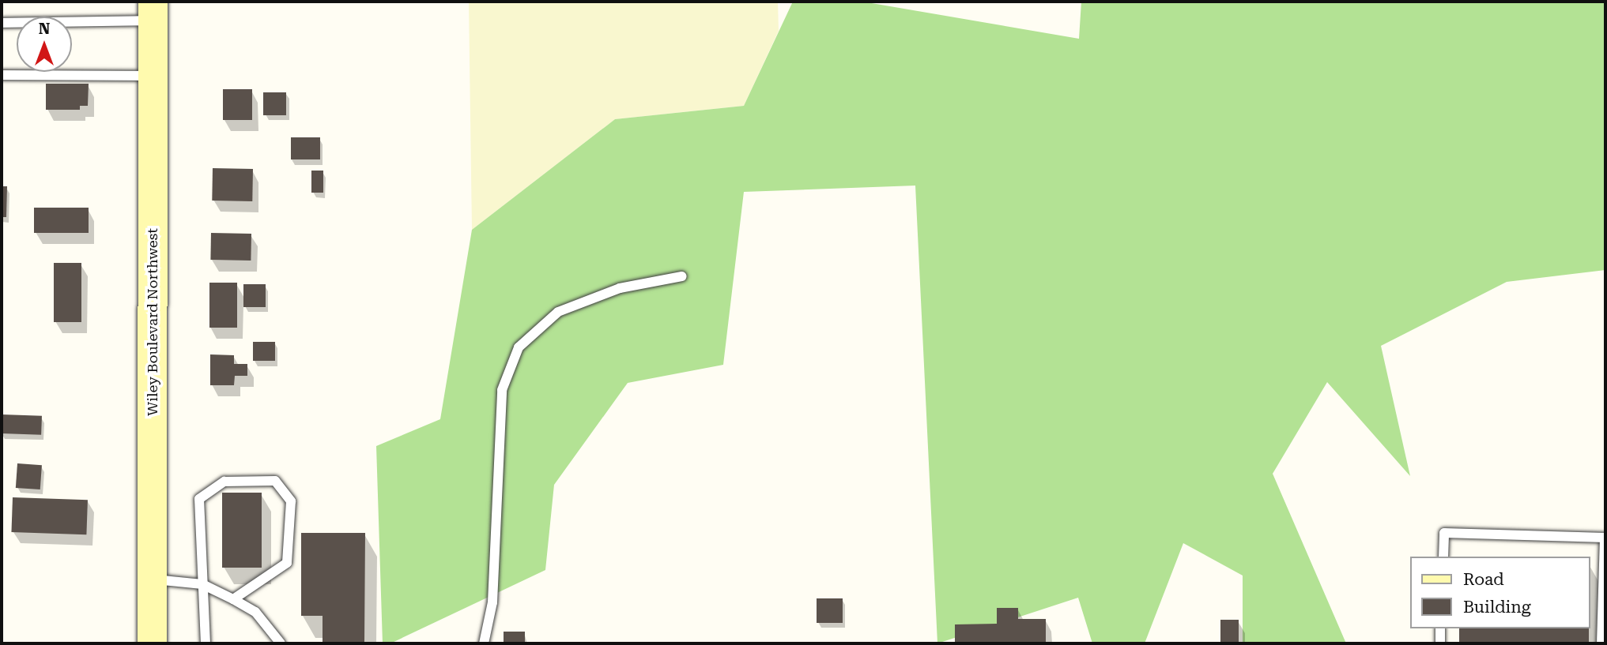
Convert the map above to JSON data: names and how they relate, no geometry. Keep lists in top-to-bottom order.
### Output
{
  "streets": {
    "street": ["Wiley Boulevard Northwest"]
  },
  "legend": ["Road", "Building"],
  "north": "top"
}
